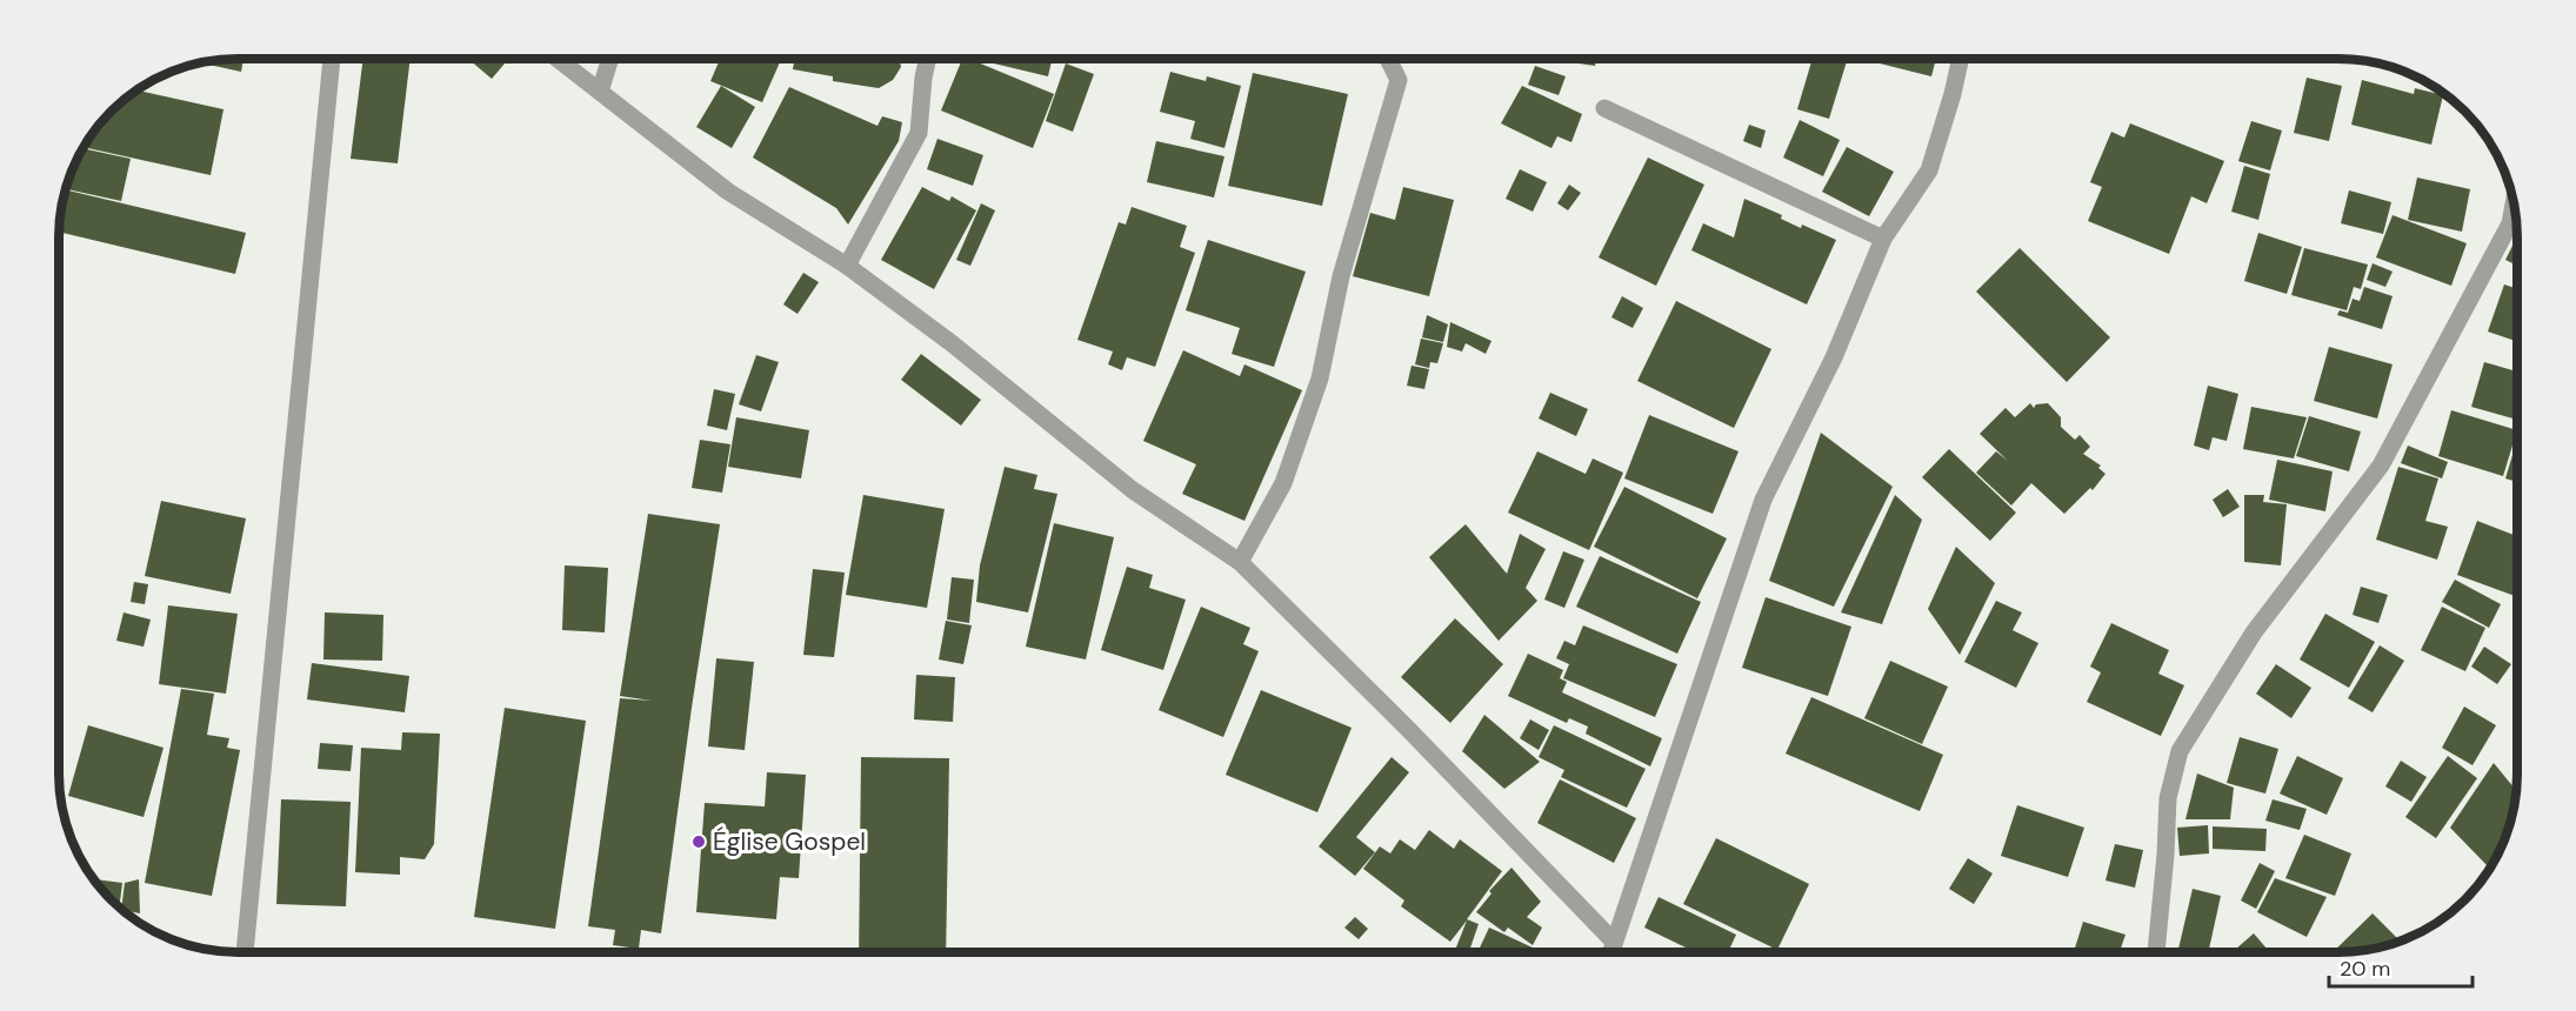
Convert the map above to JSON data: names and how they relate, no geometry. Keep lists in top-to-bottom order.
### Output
{
  "places": ["Église Gospel"],
  "scale_bar": "20 m"
}
